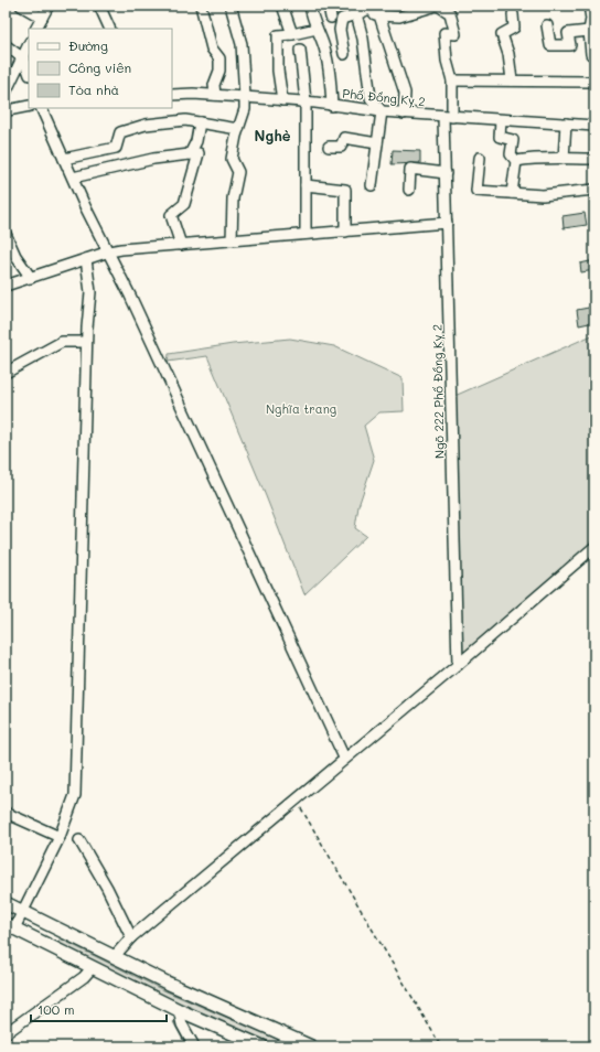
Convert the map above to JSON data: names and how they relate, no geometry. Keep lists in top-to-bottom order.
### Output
{
  "streets": {
    "street": ["Phố Đồng Kỵ 2", "Ngõ 222 Phố Đồng Kỵ 2"]
  },
  "crossings": [
    ["Phố Đồng Kỵ 2", "Ngõ 222 Phố Đồng Kỵ 2"]
  ],
  "districts": ["Nghè"],
  "parks": ["Nghĩa trang"],
  "legend": ["Đường", "Công viên", "Tòa nhà"],
  "scale_bar": "100 m"
}
